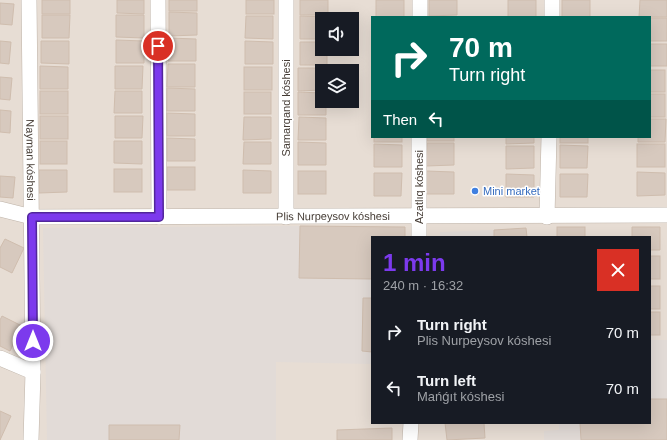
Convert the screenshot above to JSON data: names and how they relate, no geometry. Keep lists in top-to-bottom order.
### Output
{
  "streets": {
    "street": [
      "Samarqand kóshesi",
      "Nayman kóshesi",
      "Azatlıq kóshesi",
      "Plis Nurpeysov kóshesi"
    ]
  },
  "crossings": [
    ["Samarqand kóshesi", "Plis Nurpeysov kóshesi"],
    ["Nayman kóshesi", "Plis Nurpeysov kóshesi"],
    ["Azatlıq kóshesi", "Plis Nurpeysov kóshesi"]
  ],
  "places": ["Mini market"],
  "page": {
    "turn": ["70 m", "Turn right"],
    "then": "Then",
    "heading": ["1 min", "240 m · 16:32"],
    "list": [
      {
        "name": "Turn right",
        "note": "Plis Nurpeysov kóshesi",
        "value": "70 m"
      },
      {
        "name": "Turn left",
        "note": "Mańǵıt kóshesi",
        "value": "70 m"
      }
    ]
  }
}
